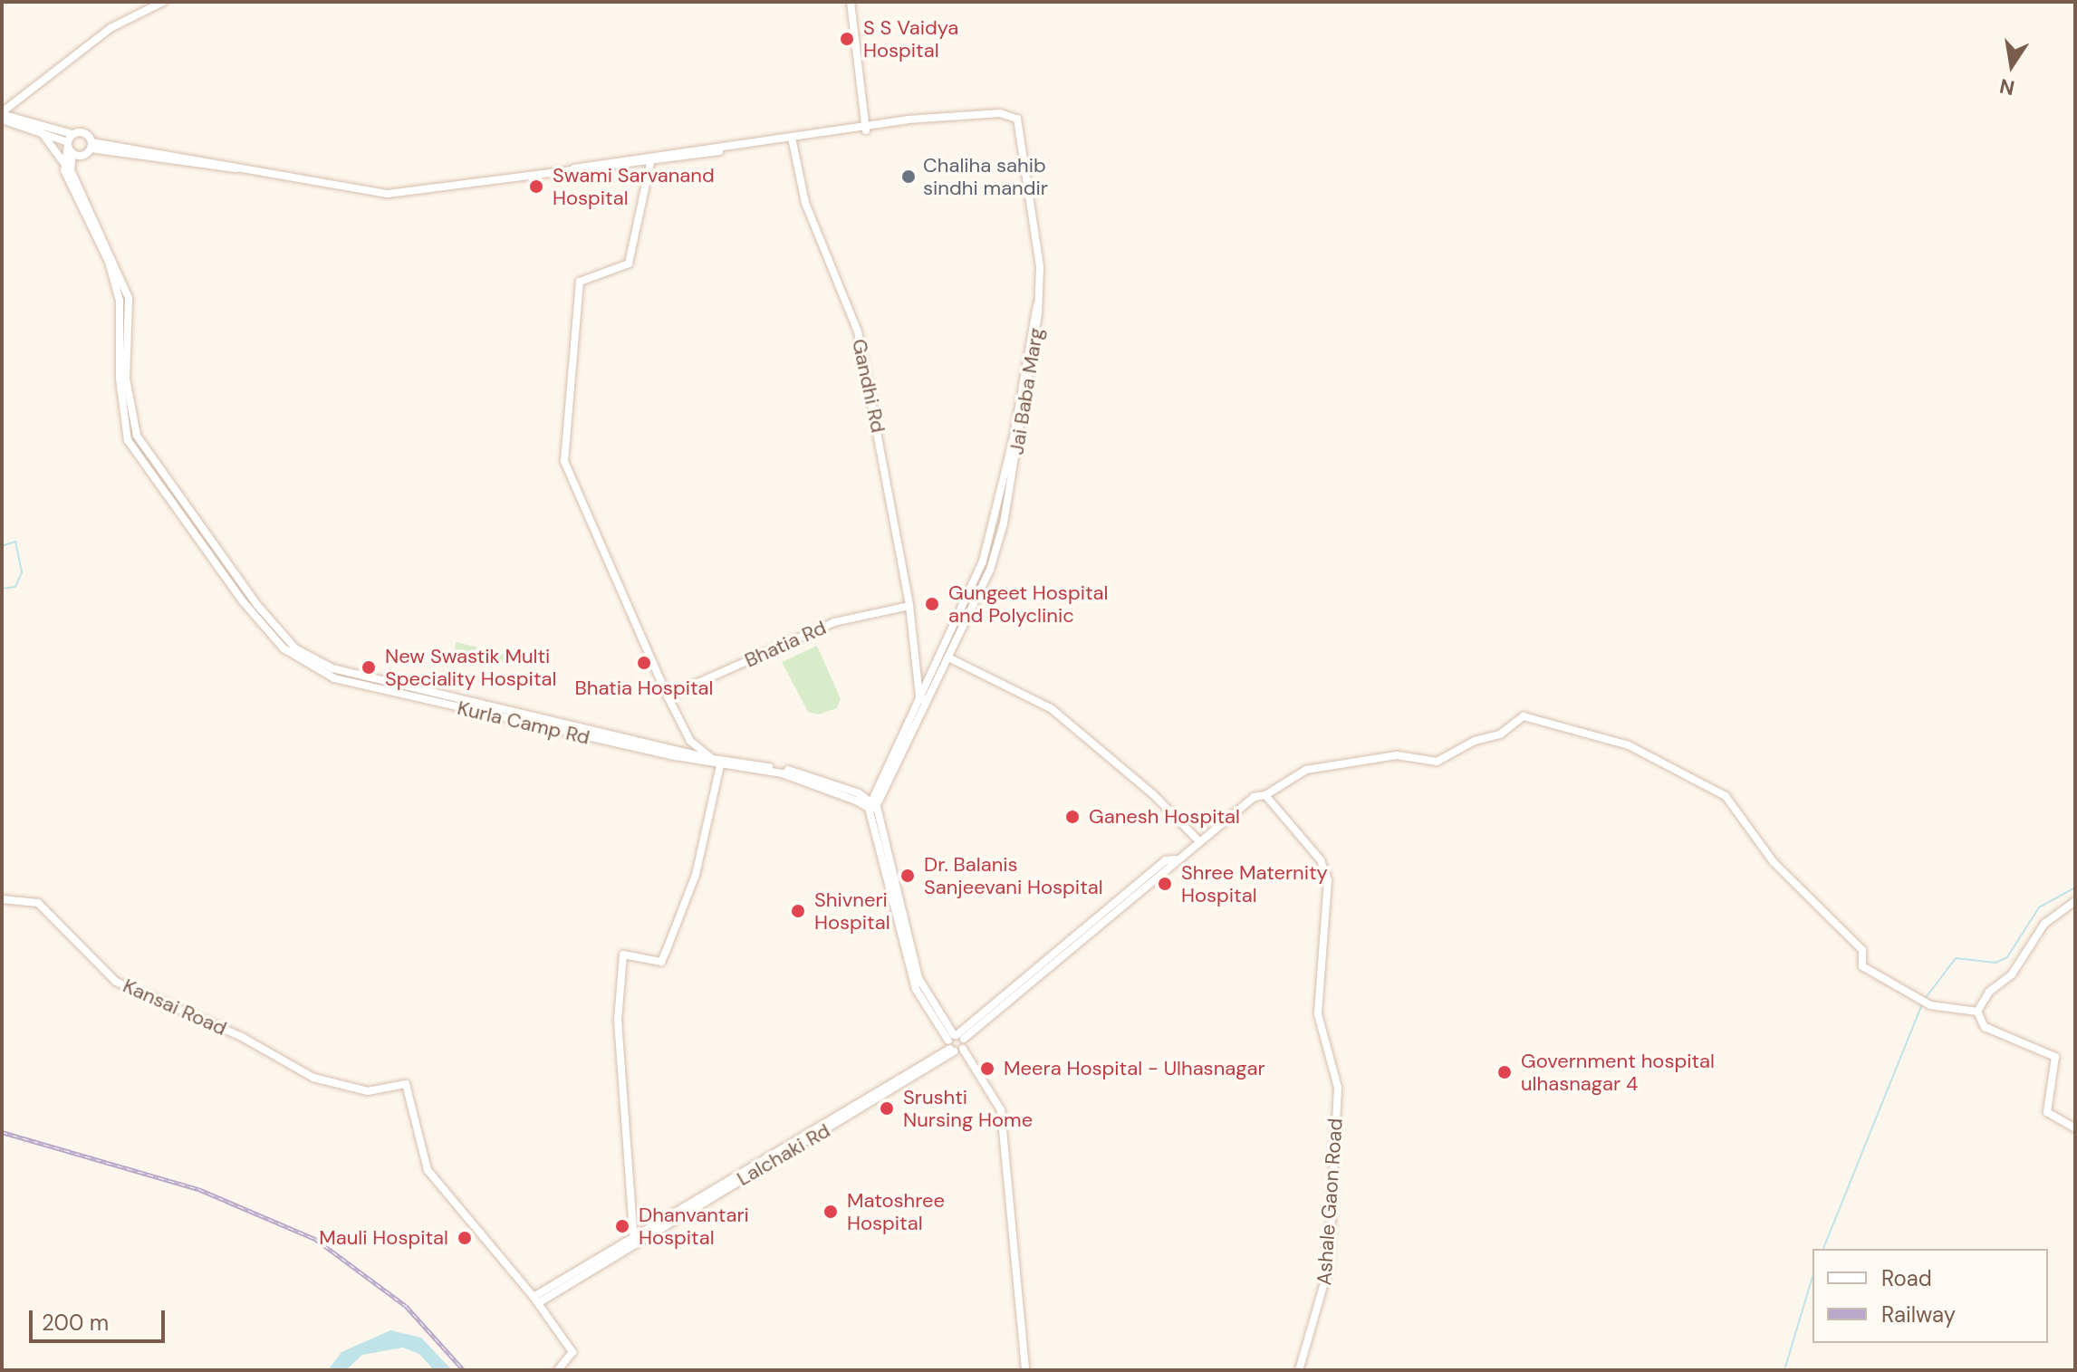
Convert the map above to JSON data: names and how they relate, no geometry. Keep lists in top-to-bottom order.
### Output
{
  "streets": {
    "street": [
      "Gandhi Rd",
      "Jai Baba Marg",
      "Bhatia Rd",
      "Kurla Camp Rd",
      "Kansai Road",
      "Lalchaki Rd",
      "Ashale Gaon Road"
    ]
  },
  "crossings": [
    ["Gandhi Rd", "Jai Baba Marg"],
    ["Gandhi Rd", "Bhatia Rd"],
    ["Jai Baba Marg", "Kurla Camp Rd"],
    ["Kansai Road", "Lalchaki Rd"],
    ["Lalchaki Rd", "Ashale Gaon Road"]
  ],
  "places": [
    "S S Vaidya Hospital",
    "Chaliha sahib sindhi mandir",
    "Swami Sarvanand Hospital",
    "Gungeet Hospital and Polyclinic",
    "Bhatia Hospital",
    "New Swastik Multi Speciality Hospital",
    "Ganesh Hospital",
    "Dr. Balanis Sanjeevani Hospital",
    "Shree Maternity Hospital",
    "Shivneri Hospital",
    "Meera Hospital - Ulhasnagar",
    "Government hospital ulhasnagar 4",
    "Srushti Nursing Home",
    "Matoshree Hospital",
    "Dhanvantari Hospital",
    "Mauli Hospital"
  ],
  "legend": ["Road", "Railway"],
  "scale_bar": "200 m",
  "north": "bottom"
}
